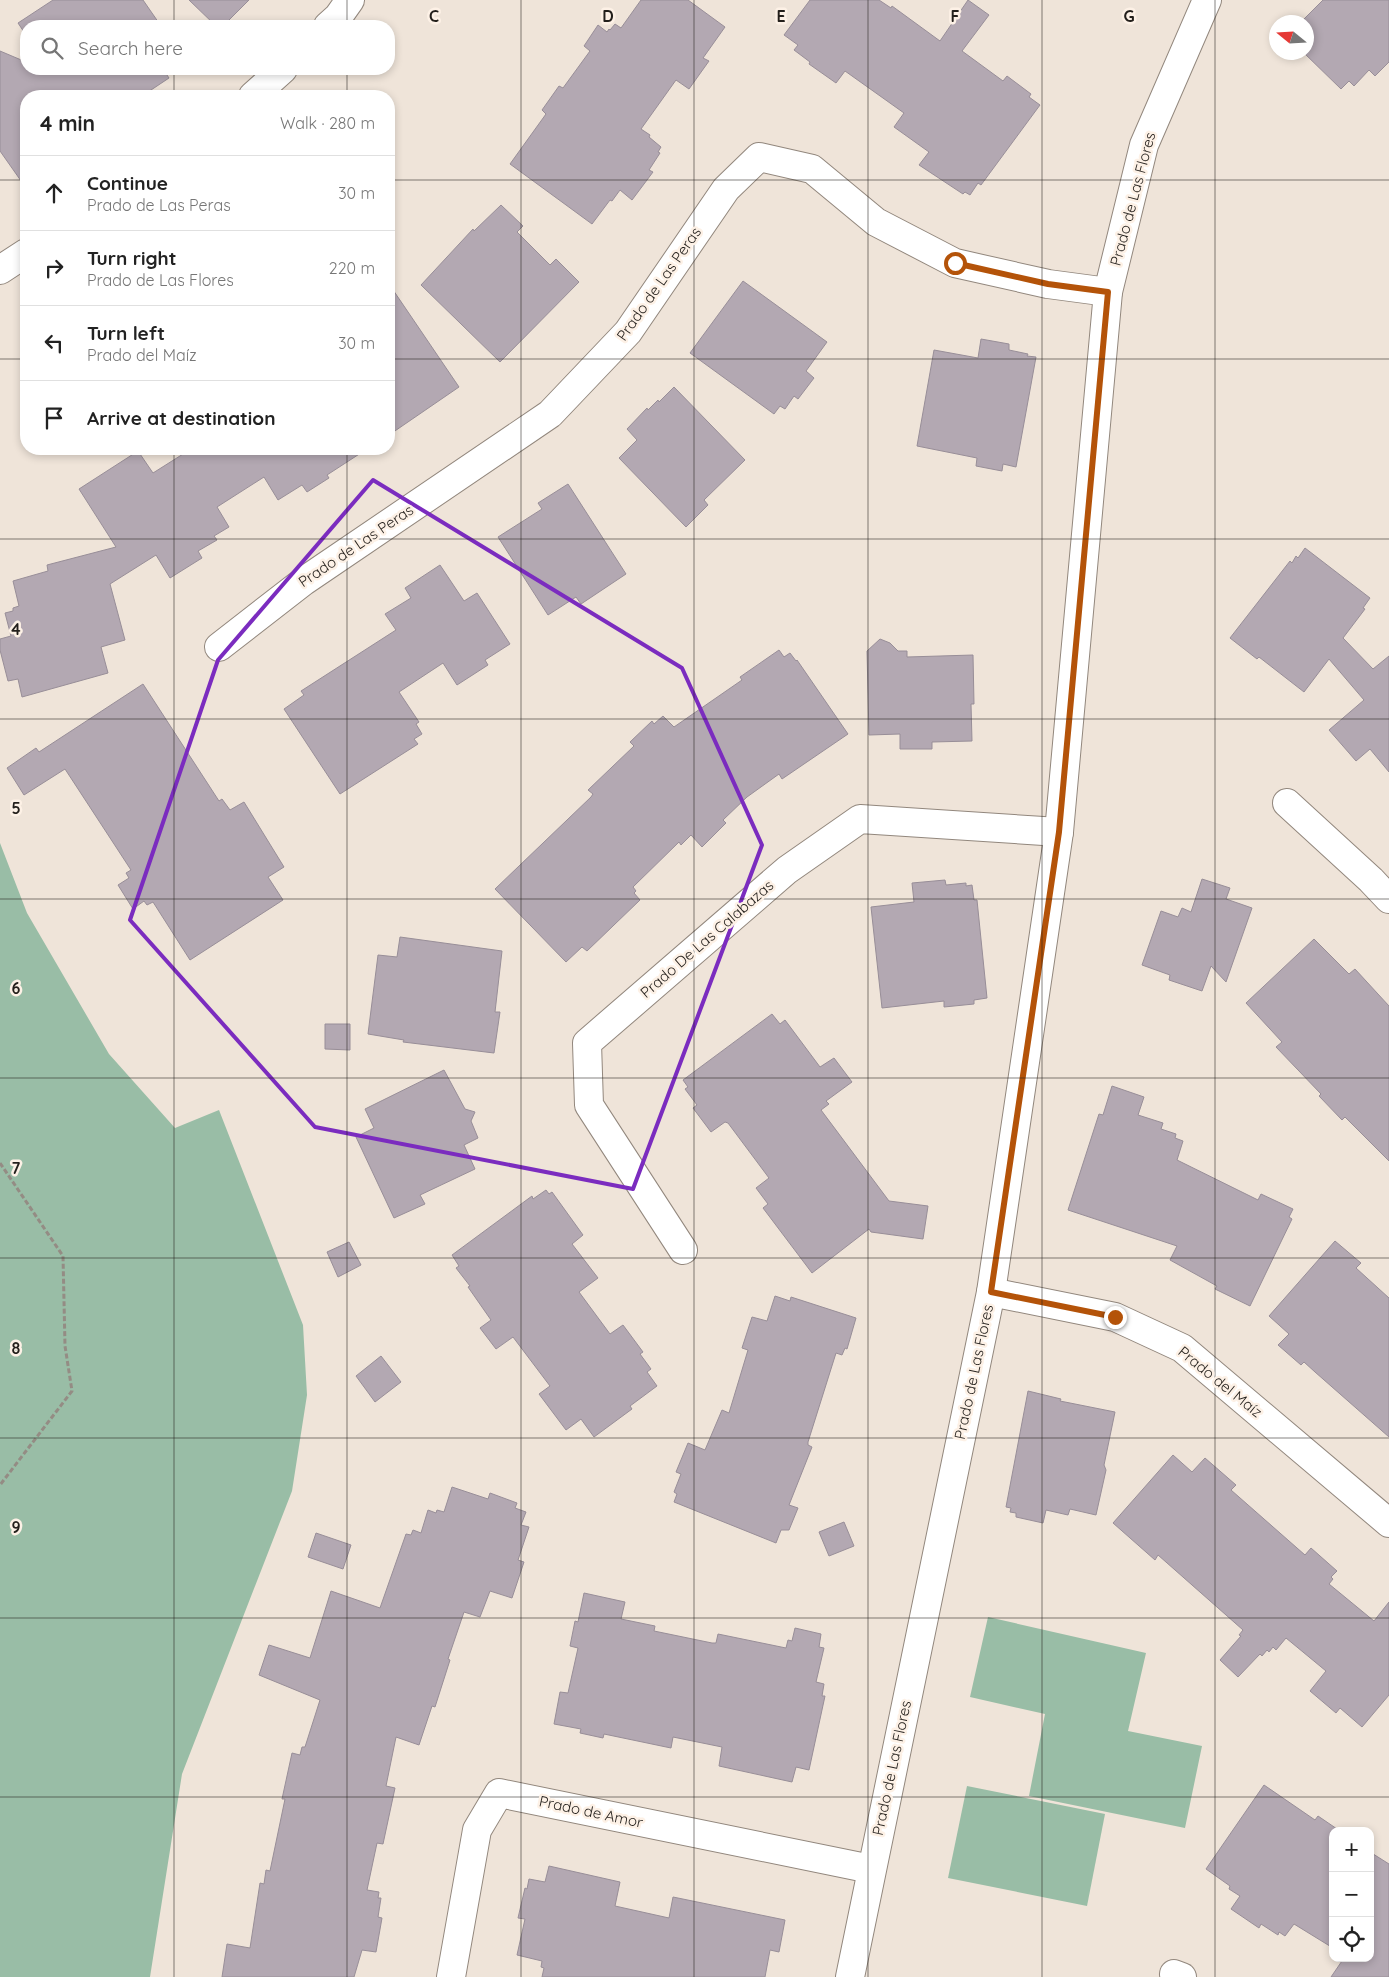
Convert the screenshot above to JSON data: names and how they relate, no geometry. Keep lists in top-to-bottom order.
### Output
{
  "streets": {
    "street": [
      "Prado de Las Flores",
      "Prado de Las Peras",
      "Prado De Las Calabazas",
      "Prado del Maíz",
      "Prado de Amor"
    ]
  },
  "crossings": [
    ["Prado de Las Flores", "Prado de Las Peras"],
    ["Prado de Las Flores", "Prado De Las Calabazas"],
    ["Prado de Las Flores", "Prado del Maíz"],
    ["Prado de Las Flores", "Prado de Amor"]
  ],
  "north": "left",
  "page": {
    "search": "Search here",
    "heading": ["4 min", "Walk · 280 m"],
    "list": [
      ["Continue", "Prado de Las Peras", "30 m"],
      ["Turn right", "Prado de Las Flores", "220 m"],
      ["Turn left", "Prado del Maíz", "30 m"],
      "Arrive at destination"
    ],
    "map_buttons": ["+", "−"]
  },
  "grid": {
    "columns": [
      "C",
      "D",
      "E",
      "F",
      "G"
    ],
    "rows": [
      "4",
      "5",
      "6",
      "7",
      "8",
      "9"
    ]
  }
}
